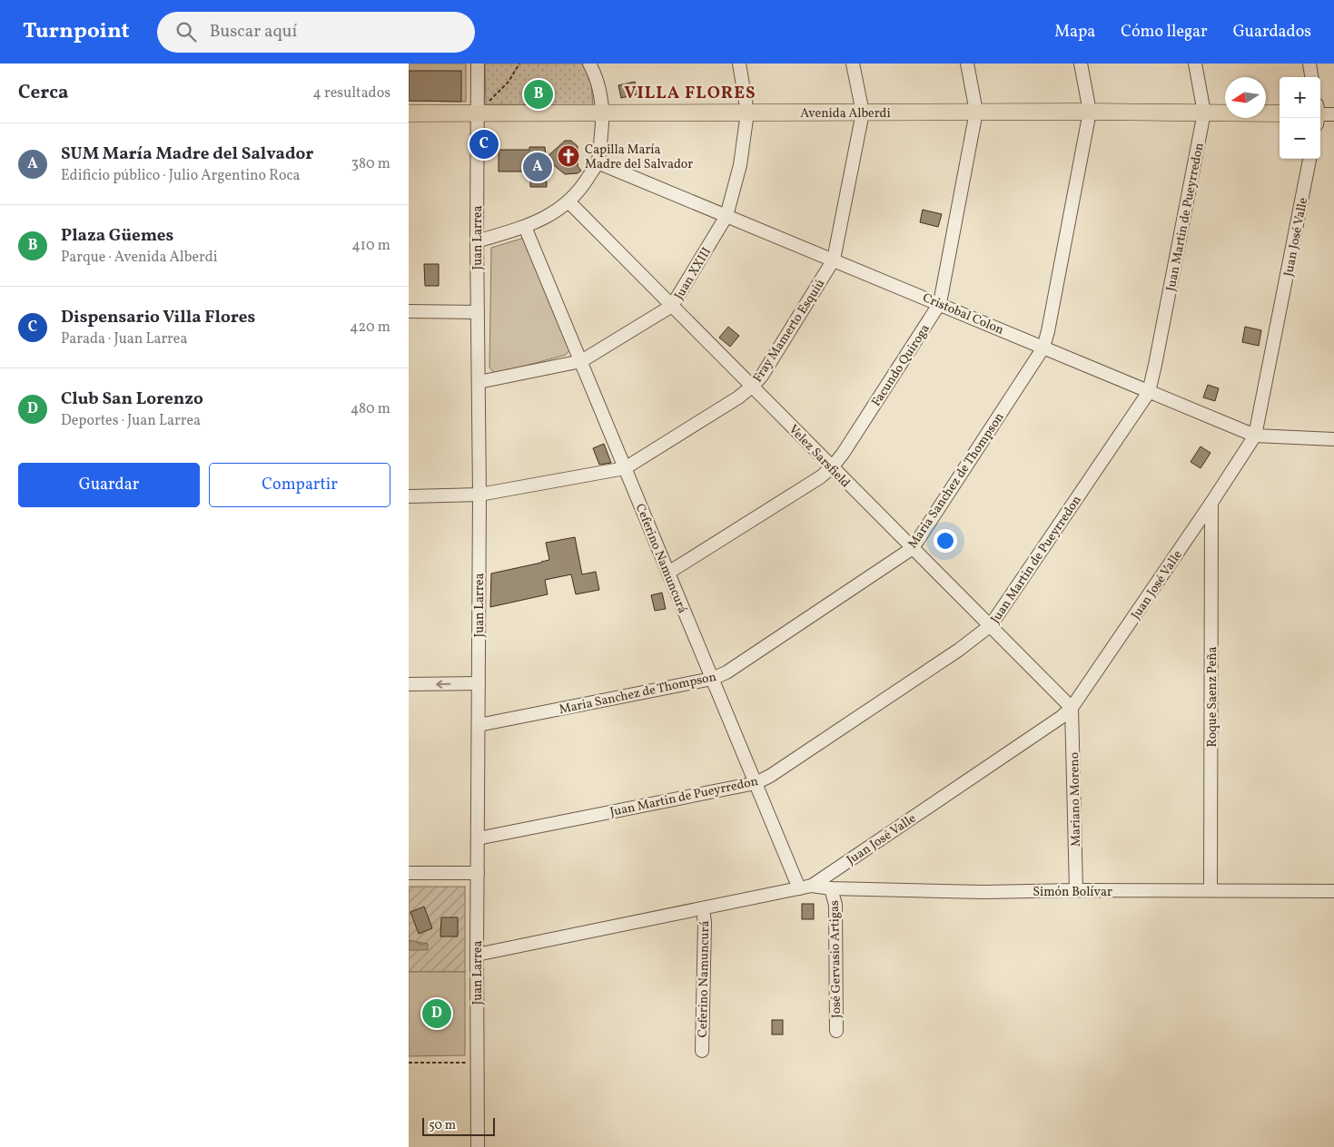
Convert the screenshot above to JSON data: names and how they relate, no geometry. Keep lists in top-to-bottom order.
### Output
{
  "streets": {
    "main road": ["Avenida Alberdi"],
    "street": [
      "Juan Martin de Pueyrredon",
      "Juan José Valle",
      "Juan Larrea",
      "Juan XXIII",
      "Cristobal Colon",
      "Fray Mamerto Esquiú",
      "Facundo Quiroga",
      "Velez Sarsfield",
      "Maria Sanchez de Thompson",
      "Ceferino Namuncurá",
      "Roque Saenz Peña",
      "Mariano Moreno",
      "Simón Bolívar",
      "José Gervasio Artigas"
    ]
  },
  "crossings": [
    ["Avenida Alberdi", "Juan Martin de Pueyrredon"],
    ["Avenida Alberdi", "Juan Larrea"],
    ["Avenida Alberdi", "Juan XXIII"],
    ["Avenida Alberdi", "Fray Mamerto Esquiú"],
    ["Avenida Alberdi", "Facundo Quiroga"],
    ["Avenida Alberdi", "Maria Sanchez de Thompson"],
    ["Juan Martin de Pueyrredon", "Juan Larrea"],
    ["Juan Martin de Pueyrredon", "Cristobal Colon"],
    ["Juan Martin de Pueyrredon", "Velez Sarsfield"],
    ["Juan Martin de Pueyrredon", "Ceferino Namuncurá"],
    ["Juan José Valle", "Juan Larrea"],
    ["Juan José Valle", "Cristobal Colon"],
    ["Juan José Valle", "Velez Sarsfield"],
    ["Juan José Valle", "Ceferino Namuncurá"],
    ["Juan José Valle", "Roque Saenz Peña"],
    ["Juan José Valle", "Mariano Moreno"],
    ["Juan José Valle", "Simón Bolívar"],
    ["Juan Larrea", "Juan XXIII"],
    ["Juan Larrea", "Fray Mamerto Esquiú"],
    ["Juan Larrea", "Maria Sanchez de Thompson"],
    ["Juan XXIII", "Cristobal Colon"],
    ["Juan XXIII", "Velez Sarsfield"],
    ["Juan XXIII", "Ceferino Namuncurá"],
    ["Cristobal Colon", "Fray Mamerto Esquiú"],
    ["Cristobal Colon", "Facundo Quiroga"],
    ["Cristobal Colon", "Maria Sanchez de Thompson"],
    ["Fray Mamerto Esquiú", "Velez Sarsfield"],
    ["Fray Mamerto Esquiú", "Ceferino Namuncurá"],
    ["Facundo Quiroga", "Velez Sarsfield"],
    ["Facundo Quiroga", "Ceferino Namuncurá"],
    ["Velez Sarsfield", "Maria Sanchez de Thompson"],
    ["Velez Sarsfield", "Mariano Moreno"],
    ["Maria Sanchez de Thompson", "Ceferino Namuncurá"],
    ["Ceferino Namuncurá", "Simón Bolívar"],
    ["Roque Saenz Peña", "Simón Bolívar"],
    ["Mariano Moreno", "Simón Bolívar"],
    ["Simón Bolívar", "José Gervasio Artigas"]
  ],
  "districts": ["VILLA FLORES"],
  "places": {
    "church": ["Capilla María Madre del Salvador"]
  },
  "scale_bar": "50 m",
  "north": "left",
  "page": {
    "header": "Turnpoint",
    "search": "Buscar aquí",
    "nav": ["Mapa", "Cómo llegar", "Guardados"],
    "heading": ["Cerca", "4 resultados"],
    "map_buttons": ["+", "−"],
    "pins": [
      "B",
      "C",
      "A",
      "D"
    ],
    "list": [
      {
        "mark": "A",
        "name": "SUM María Madre del Salvador",
        "note": "Edificio público · Julio Argentino Roca",
        "value": "380 m"
      },
      {
        "mark": "B",
        "name": "Plaza Güemes",
        "note": "Parque · Avenida Alberdi",
        "value": "410 m"
      },
      {
        "mark": "C",
        "name": "Dispensario Villa Flores",
        "note": "Parada · Juan Larrea",
        "value": "420 m"
      },
      {
        "mark": "D",
        "name": "Club San Lorenzo",
        "note": "Deportes · Juan Larrea",
        "value": "480 m"
      }
    ],
    "buttons": ["Guardar", "Compartir"],
    "scale": "50 m"
  }
}
